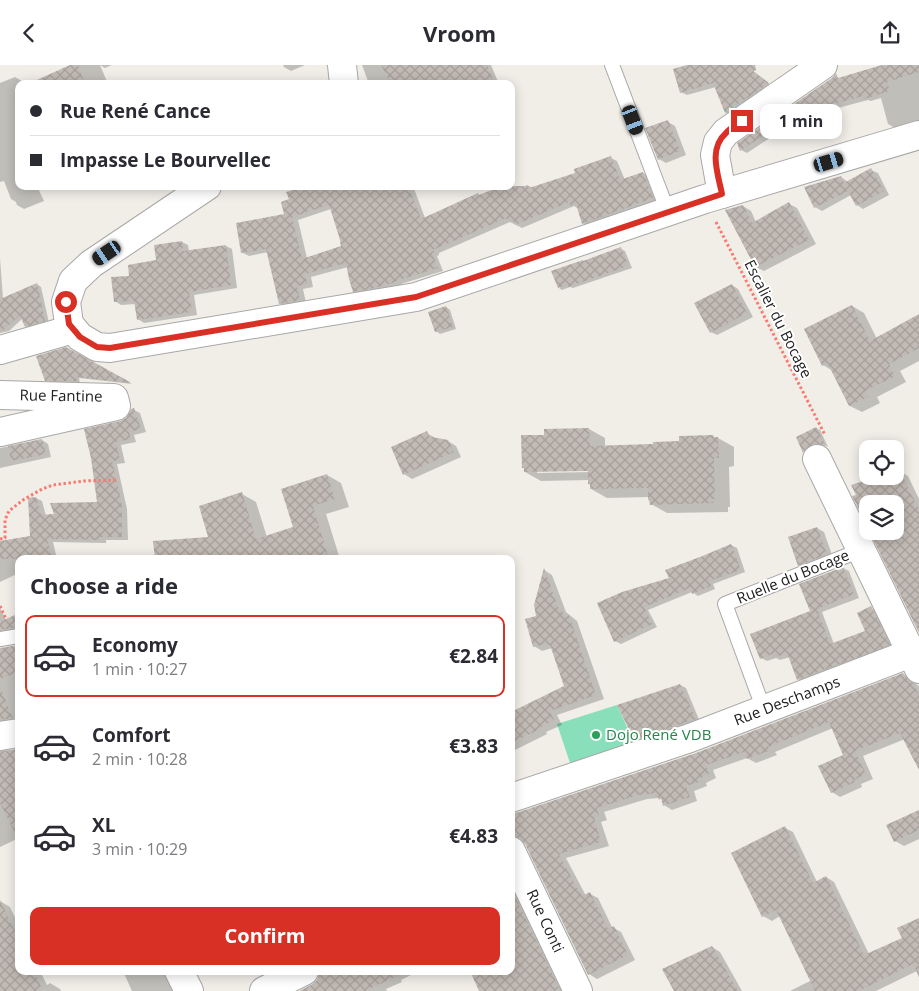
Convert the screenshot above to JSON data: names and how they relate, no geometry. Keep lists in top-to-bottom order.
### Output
{
  "streets": {
    "street": ["Rue Fantine", "Rue Deschamps", "Rue Conti"],
    "lane": ["Ruelle du Bocage"],
    "path": ["Escalier du Bocage"]
  },
  "crossings": [
    ["Ruelle du Bocage", "Rue Deschamps"]
  ],
  "places": ["Dojo René VDB"],
  "page": {
    "header": "Vroom",
    "banner": ["Rue René Cance", "Impasse Le Bourvellec"],
    "bubble": "1 min",
    "heading": "Choose a ride",
    "list": [
      {
        "name": "Economy",
        "note": "1 min · 10:27",
        "value": "€2.84"
      },
      {
        "name": "Comfort",
        "note": "2 min · 10:28",
        "value": "€3.83"
      },
      {
        "name": "XL",
        "note": "3 min · 10:29",
        "value": "€4.83"
      }
    ],
    "buttons": "Confirm"
  }
}
